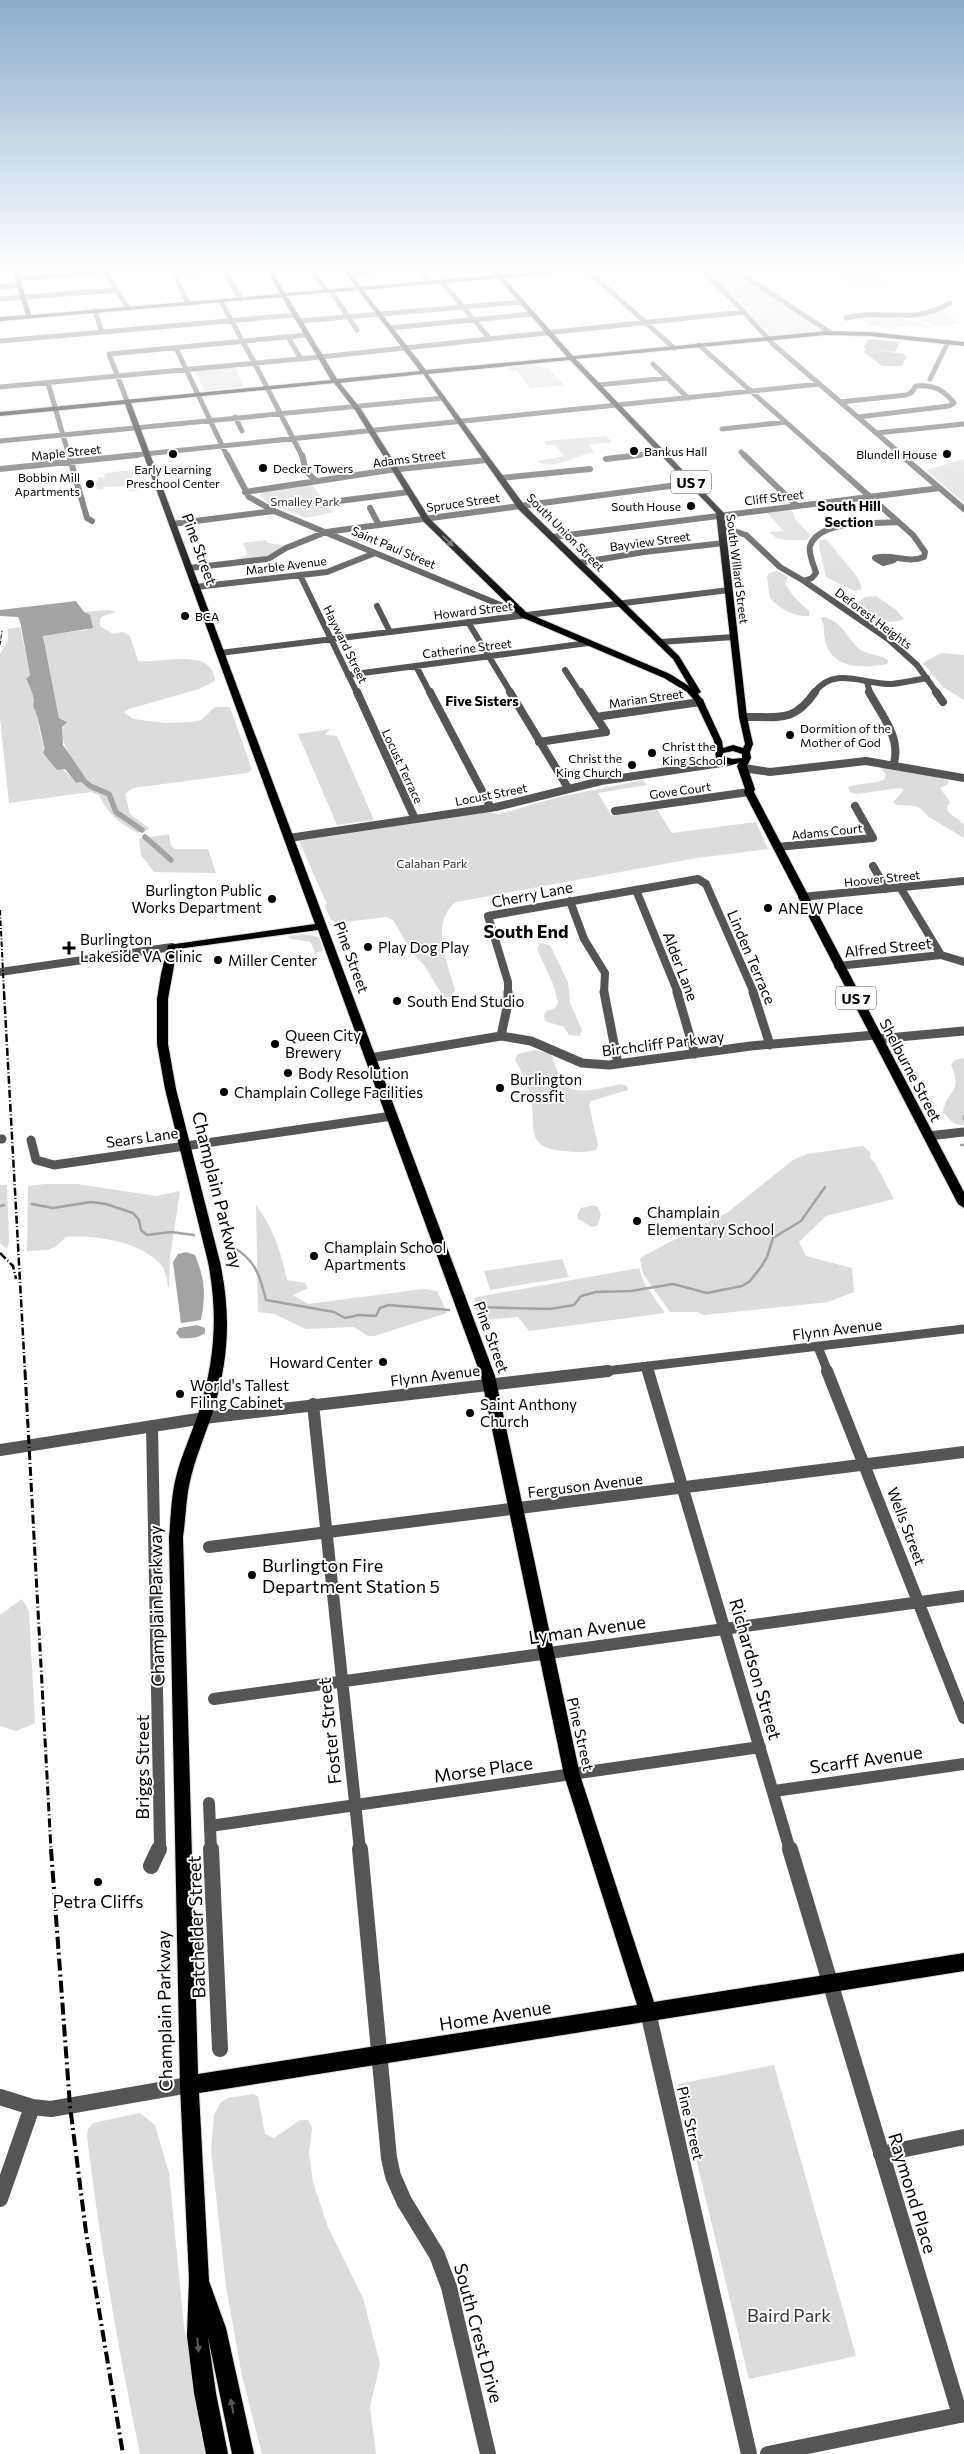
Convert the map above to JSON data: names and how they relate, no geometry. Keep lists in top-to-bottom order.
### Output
{
  "streets": {
    "main road": [
      "US 7",
      "South Union Street",
      "Saint Paul Street",
      "Pine Street",
      "South Willard Street",
      "Shelburne Street",
      "Champlain Parkway",
      "Home Avenue"
    ],
    "street": [
      "Maple Street",
      "Adams Street",
      "Cliff Street",
      "Spruce Street",
      "Bayview Street",
      "Marble Avenue",
      "Howard Street",
      "Deforest Heights",
      "Hayward Street",
      "Catherine Street",
      "Marian Street",
      "Locust Terrace",
      "Gove Court",
      "Locust Street",
      "Adams Court",
      "Hoover Street",
      "Cherry Lane",
      "Alfred Street",
      "Linden Terrace",
      "Alder Lane",
      "Birchcliff Parkway",
      "Sears Lane",
      "Flynn Avenue",
      "Ferguson Avenue",
      "Wells Street",
      "Lyman Avenue",
      "Richardson Street",
      "Foster Street",
      "Scarff Avenue",
      "Briggs Street",
      "Morse Place",
      "Batchelder Street",
      "Raymond Place",
      "South Crest Drive"
    ]
  },
  "crossings": [
    ["Maple Street", "South Union Street"],
    ["Maple Street", "Saint Paul Street"],
    ["Maple Street", "Pine Street"],
    ["Maple Street", "South Willard Street"],
    ["Adams Street", "South Union Street"],
    ["Adams Street", "Saint Paul Street"],
    ["Cliff Street", "South Union Street"],
    ["Cliff Street", "South Willard Street"],
    ["Spruce Street", "South Union Street"],
    ["Spruce Street", "Saint Paul Street"],
    ["Spruce Street", "Pine Street"],
    ["Spruce Street", "South Willard Street"],
    ["South Union Street", "Bayview Street"],
    ["South Union Street", "Saint Paul Street"],
    ["South Union Street", "Howard Street"],
    ["South Union Street", "Shelburne Street"],
    ["Bayview Street", "South Willard Street"],
    ["Saint Paul Street", "Marble Avenue"],
    ["Saint Paul Street", "Howard Street"],
    ["Saint Paul Street", "Catherine Street"],
    ["Saint Paul Street", "Shelburne Street"],
    ["Pine Street", "Marble Avenue"],
    ["Pine Street", "Howard Street"],
    ["Pine Street", "Locust Street"],
    ["Pine Street", "Birchcliff Parkway"],
    ["Pine Street", "Sears Lane"],
    ["Pine Street", "Flynn Avenue"],
    ["Pine Street", "Ferguson Avenue"],
    ["Pine Street", "Lyman Avenue"],
    ["Pine Street", "Morse Place"],
    ["Pine Street", "Home Avenue"],
    ["Marble Avenue", "Hayward Street"],
    ["South Willard Street", "Howard Street"],
    ["South Willard Street", "Deforest Heights"],
    ["South Willard Street", "Shelburne Street"],
    ["Howard Street", "Hayward Street"],
    ["Hayward Street", "Catherine Street"],
    ["Hayward Street", "Locust Terrace"],
    ["Marian Street", "Shelburne Street"],
    ["Locust Terrace", "Locust Street"],
    ["Gove Court", "Shelburne Street"],
    ["Locust Street", "Shelburne Street"],
    ["Adams Court", "Shelburne Street"],
    ["Hoover Street", "Shelburne Street"],
    ["Cherry Lane", "Linden Terrace"],
    ["Cherry Lane", "Alder Lane"],
    ["Cherry Lane", "Birchcliff Parkway"],
    ["Alfred Street", "Shelburne Street"],
    ["Linden Terrace", "Birchcliff Parkway"],
    ["Alder Lane", "Birchcliff Parkway"],
    ["Birchcliff Parkway", "Shelburne Street"],
    ["Sears Lane", "Champlain Parkway"],
    ["Champlain Parkway", "Flynn Avenue"],
    ["Champlain Parkway", "Home Avenue"],
    ["Flynn Avenue", "Wells Street"],
    ["Flynn Avenue", "Richardson Street"],
    ["Flynn Avenue", "Foster Street"],
    ["Flynn Avenue", "Briggs Street"],
    ["Ferguson Avenue", "Wells Street"],
    ["Ferguson Avenue", "Richardson Street"],
    ["Ferguson Avenue", "Foster Street"],
    ["Wells Street", "Lyman Avenue"],
    ["Lyman Avenue", "Richardson Street"],
    ["Lyman Avenue", "Foster Street"],
    ["Richardson Street", "Scarff Avenue"],
    ["Richardson Street", "Morse Place"],
    ["Richardson Street", "Home Avenue"],
    ["Richardson Street", "Raymond Place"],
    ["Foster Street", "Morse Place"],
    ["Foster Street", "Home Avenue"],
    ["Foster Street", "South Crest Drive"],
    ["Morse Place", "Batchelder Street"],
    ["Home Avenue", "Raymond Place"],
    ["Home Avenue", "South Crest Drive"]
  ],
  "districts": ["South Hill Section", "Five Sisters", "South End"],
  "parks": ["Smalley Park", "Calahan Park", "Baird Park"],
  "places": {
    "other": [
      "Bankus Hall",
      "Early Learning Preschool Center",
      "Blundell House",
      "Decker Towers",
      "Bobbin Mill Apartments",
      "South House",
      "BCA",
      "Dormition of the Mother of God",
      "Christ the King School",
      "Christ the King Church",
      "Burlington Public Works Department",
      "ANEW Place",
      "Play Dog Play",
      "Miller Center",
      "South End Studio",
      "Queen City Brewery",
      "Body Resolution",
      "Burlington Crossfit",
      "Champlain College Facilities",
      "Champlain Elementary School",
      "Champlain School Apartments",
      "Howard Center",
      "World's Tallest Filing Cabinet",
      "Saint Anthony Church",
      "Burlington Fire Department Station 5",
      "Petra Cliffs"
    ],
    "health": ["Burlington Lakeside VA Clinic"]
  }
}
